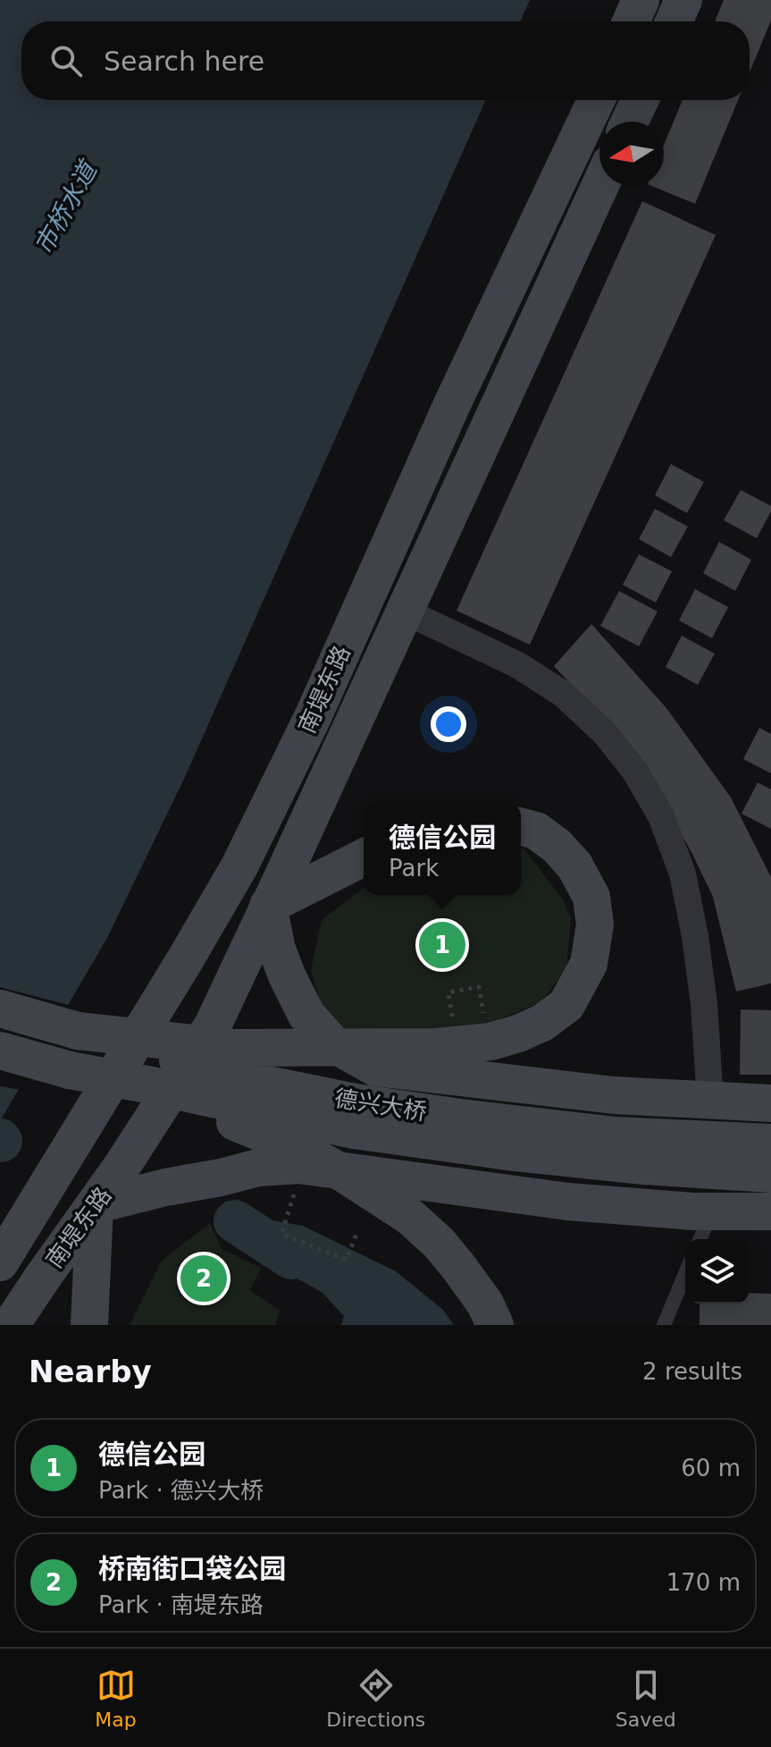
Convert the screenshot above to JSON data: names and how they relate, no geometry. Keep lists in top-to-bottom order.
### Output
{
  "streets": {
    "main road": ["南堤东路", "德兴大桥"]
  },
  "water": ["市桥水道"],
  "north": "left",
  "page": {
    "search": "Search here",
    "popup": ["德信公园", "Park"],
    "pins": ["1", "2"],
    "heading": ["Nearby", "2 results"],
    "list": [
      {
        "mark": "1",
        "name": "德信公园",
        "note": "Park · 德兴大桥",
        "value": "60 m"
      },
      {
        "mark": "2",
        "name": "桥南街口袋公园",
        "note": "Park · 南堤东路",
        "value": "170 m"
      }
    ],
    "nav": ["Map", "Directions", "Saved"]
  }
}
